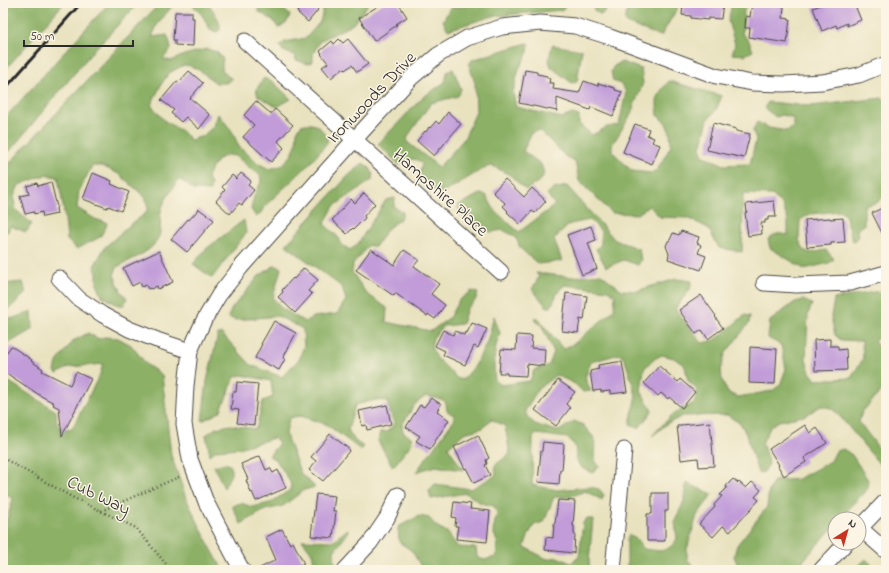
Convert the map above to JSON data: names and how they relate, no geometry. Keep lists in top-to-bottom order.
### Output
{
  "streets": {
    "street": ["Ironwoods Drive", "Hampshire Place"],
    "path": ["Cub Way"]
  },
  "crossings": [
    ["Ironwoods Drive", "Hampshire Place"]
  ],
  "scale_bar": "50 m",
  "north": "top right"
}
